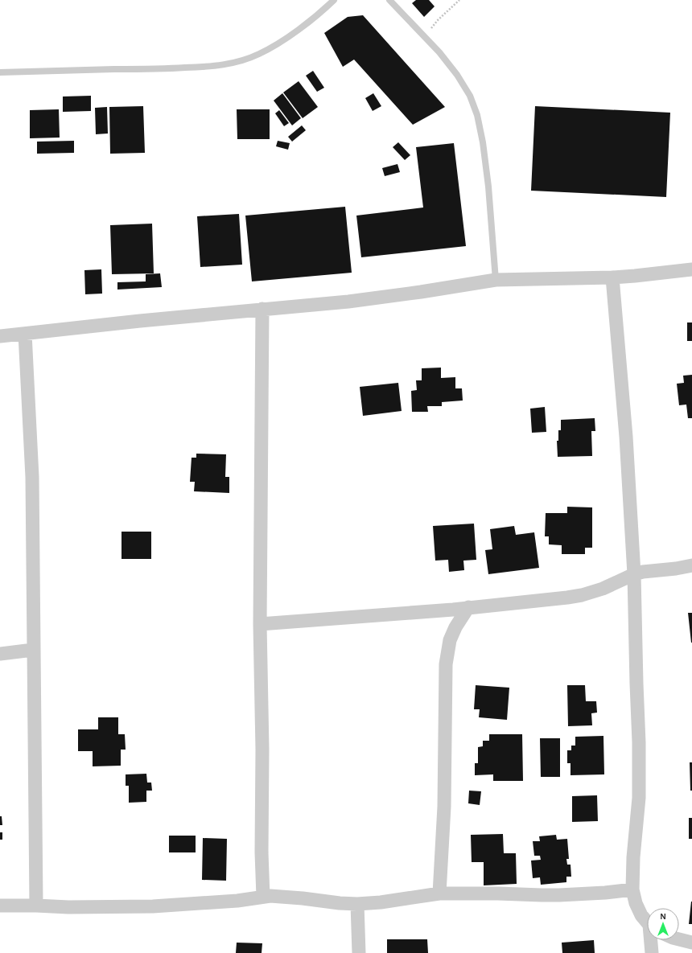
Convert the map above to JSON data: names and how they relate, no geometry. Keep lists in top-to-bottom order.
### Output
{
  "north": "top"
}
